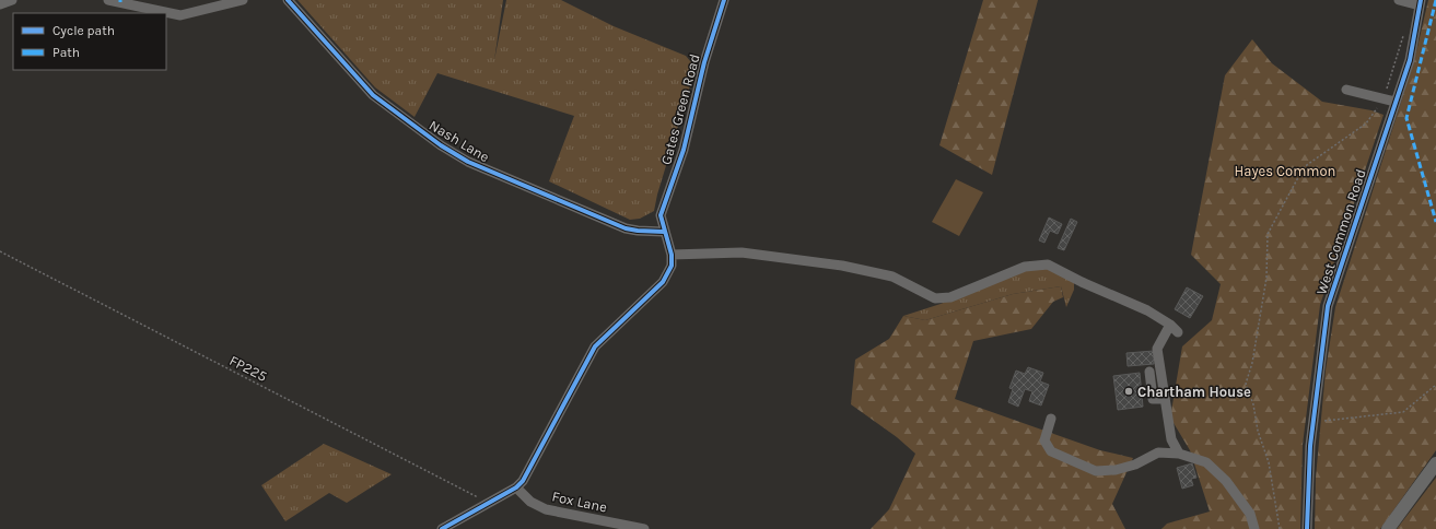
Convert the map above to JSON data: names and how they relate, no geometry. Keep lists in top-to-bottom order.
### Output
{
  "streets": {
    "street": [
      "Gates Green Road",
      "Nash Lane",
      "West Common Road",
      "Fox Lane"
    ],
    "path": ["FP225"]
  },
  "crossings": [
    ["Gates Green Road", "Nash Lane"]
  ],
  "parks": ["Hayes Common"],
  "places": ["Chartham House"],
  "legend": ["Cycle path", "Path"]
}
